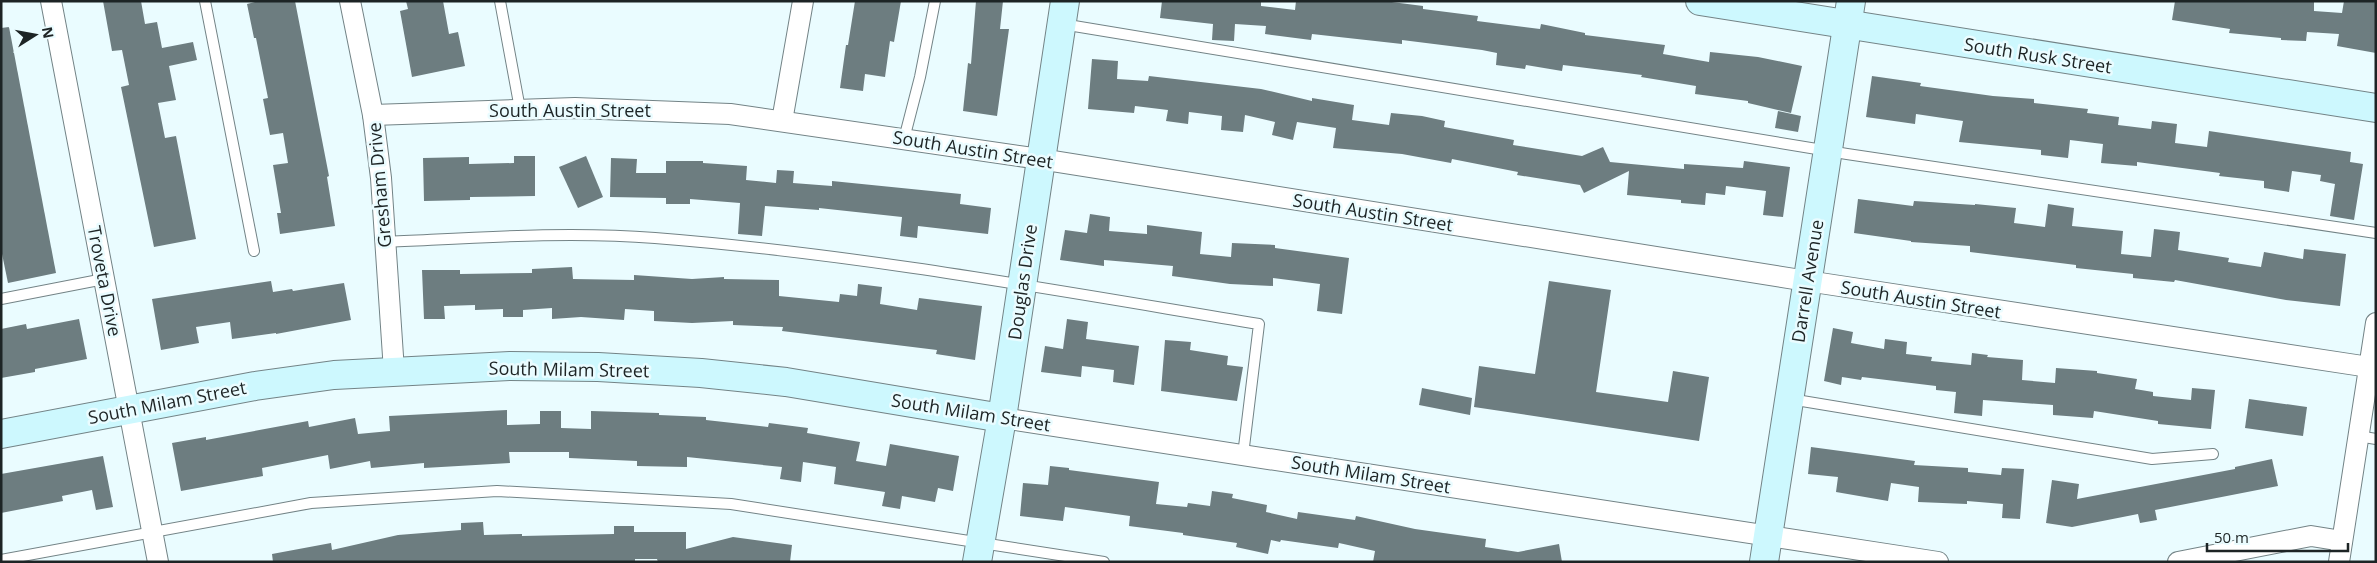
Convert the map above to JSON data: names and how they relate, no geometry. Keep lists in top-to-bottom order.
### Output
{
  "streets": {
    "street": [
      "South Rusk Street",
      "South Austin Street",
      "Gresham Drive",
      "Troveta Drive",
      "Darrell Avenue",
      "Douglas Drive",
      "South Milam Street"
    ]
  },
  "crossings": [
    ["South Rusk Street", "Darrell Avenue"],
    ["South Austin Street", "Gresham Drive"],
    ["South Austin Street", "Darrell Avenue"],
    ["South Austin Street", "Douglas Drive"],
    ["Gresham Drive", "South Milam Street"],
    ["Troveta Drive", "South Milam Street"],
    ["Darrell Avenue", "South Milam Street"],
    ["Douglas Drive", "South Milam Street"]
  ],
  "scale_bar": "50 m",
  "north": "right"
}
